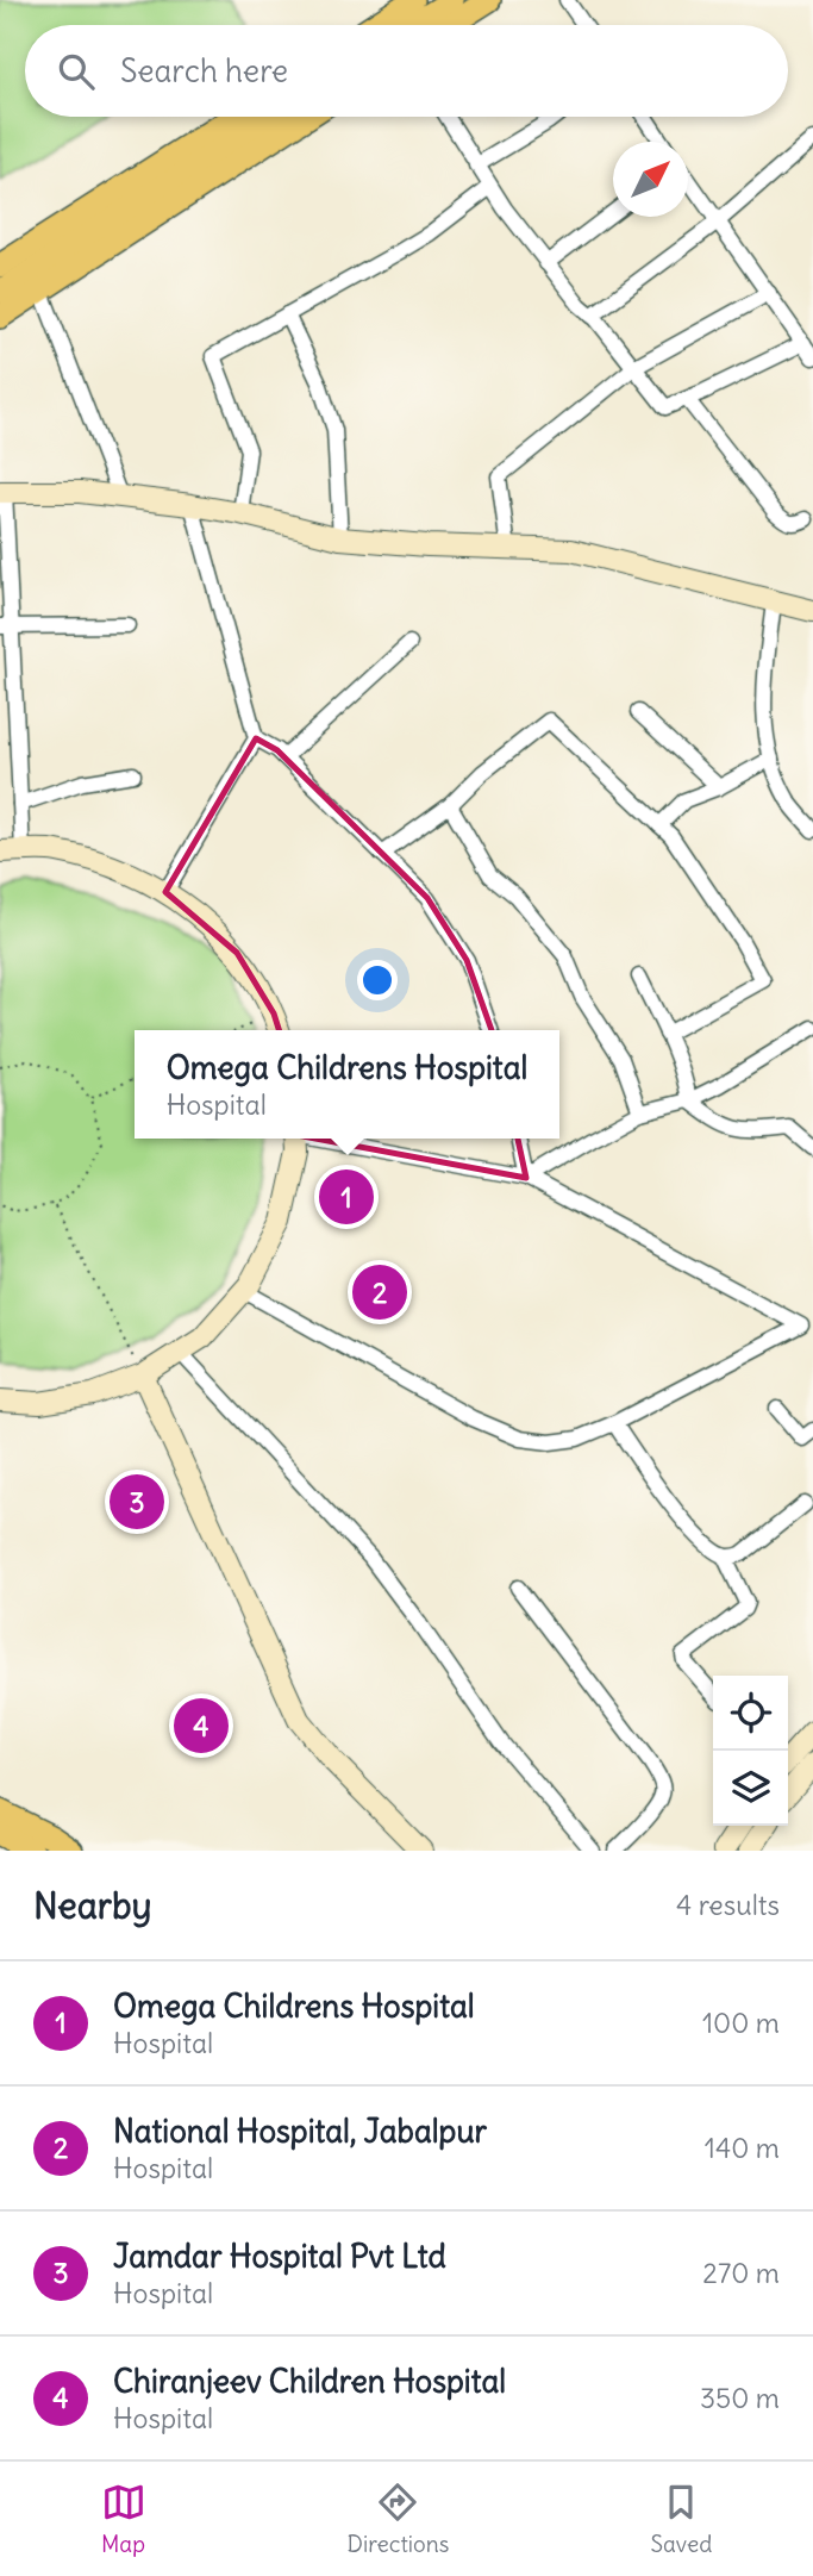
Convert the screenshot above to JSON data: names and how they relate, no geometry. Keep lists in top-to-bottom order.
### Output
{
  "north": "top right",
  "page": {
    "search": "Search here",
    "popup": ["Omega Childrens Hospital", "Hospital"],
    "pins": [
      "1",
      "2",
      "3",
      "4"
    ],
    "heading": ["Nearby", "4 results"],
    "list": [
      {
        "mark": "1",
        "name": "Omega Childrens Hospital",
        "note": "Hospital",
        "value": "100 m"
      },
      {
        "mark": "2",
        "name": "National Hospital, Jabalpur",
        "note": "Hospital",
        "value": "140 m"
      },
      {
        "mark": "3",
        "name": "Jamdar Hospital Pvt Ltd",
        "note": "Hospital",
        "value": "270 m"
      },
      {
        "mark": "4",
        "name": "Chiranjeev Children Hospital",
        "note": "Hospital",
        "value": "350 m"
      }
    ],
    "nav": ["Map", "Directions", "Saved"]
  }
}
